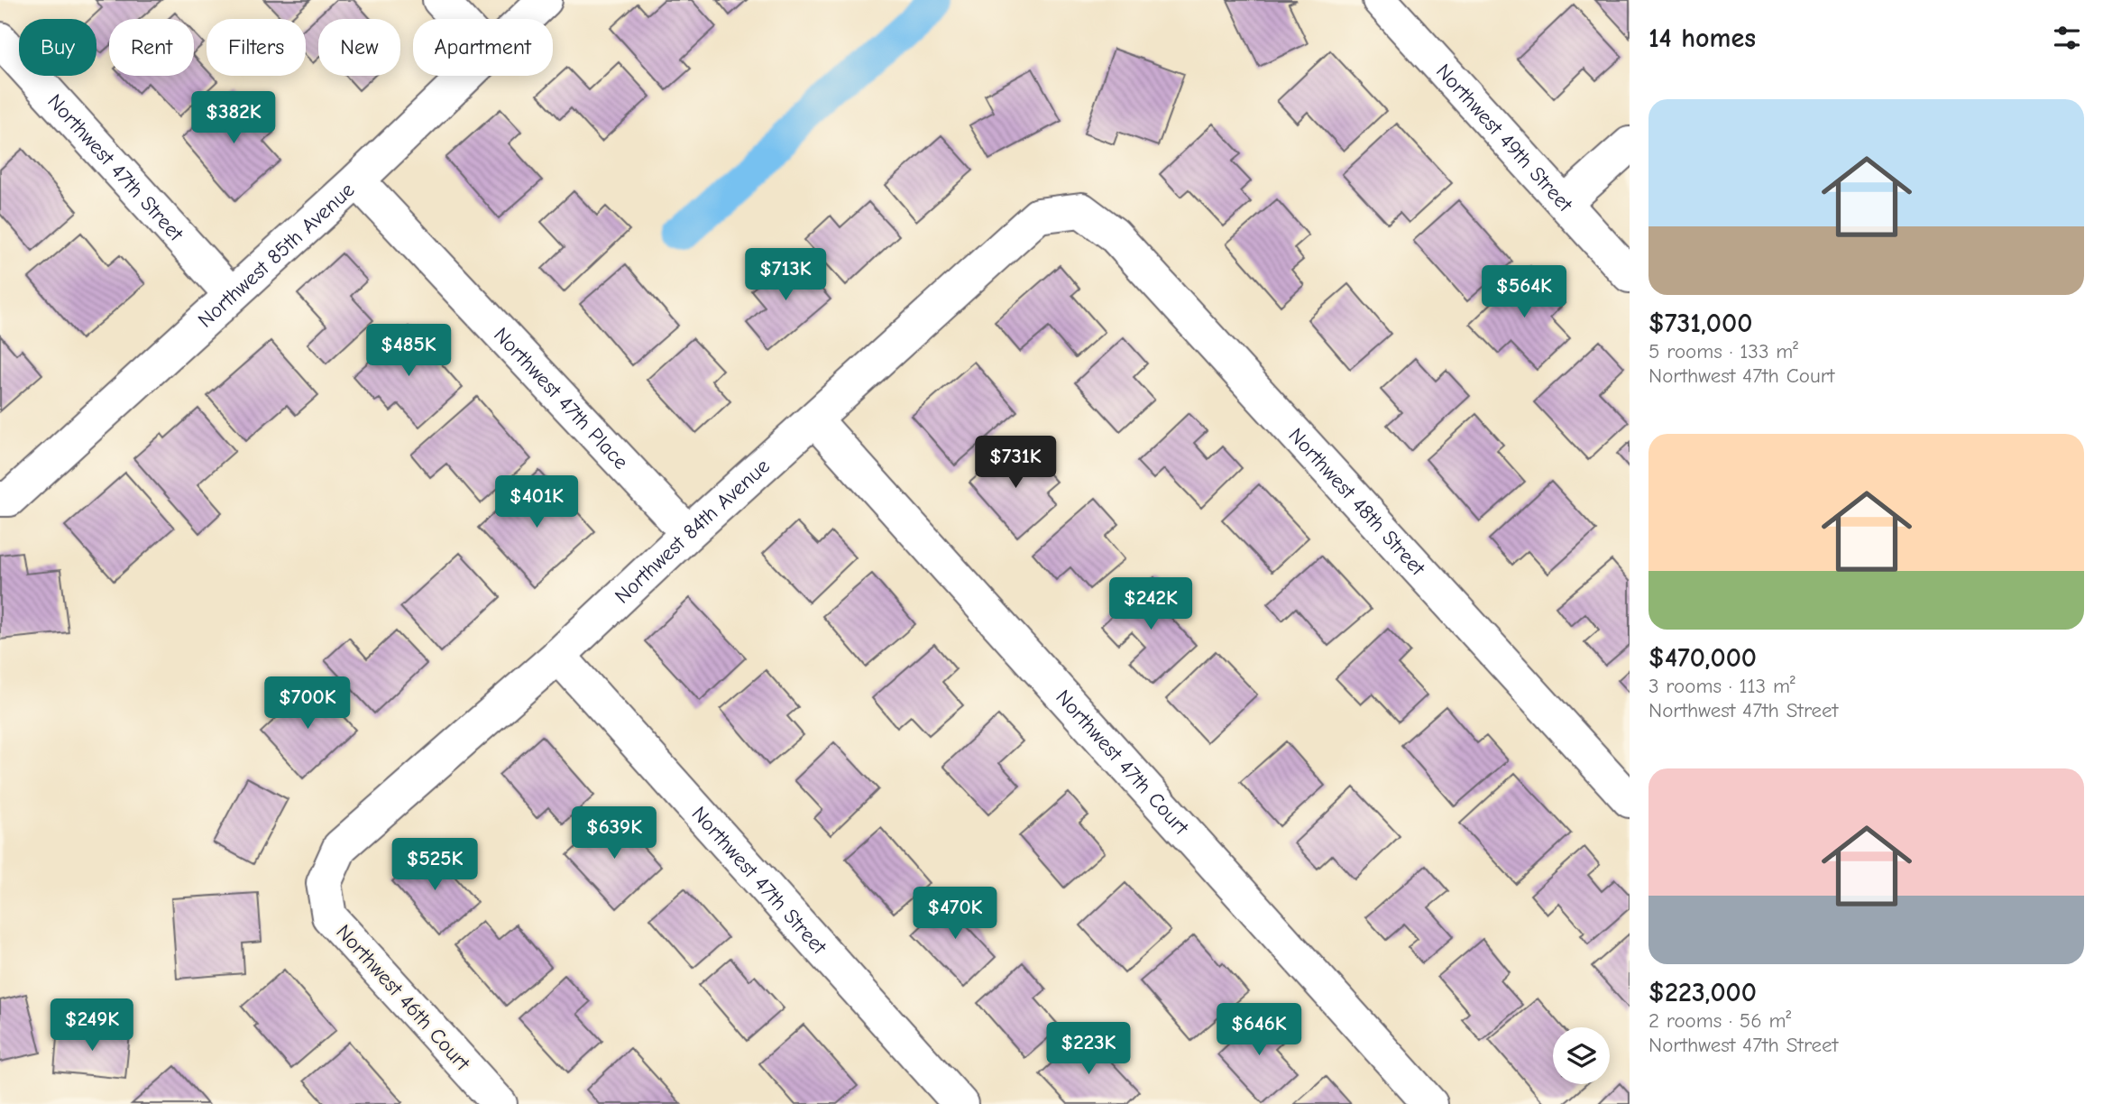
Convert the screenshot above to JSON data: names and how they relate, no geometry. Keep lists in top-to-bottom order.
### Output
{
  "streets": {
    "street": [
      "Northwest 49th Street",
      "Northwest 47th Street",
      "Northwest 85th Avenue",
      "Northwest 47th Place",
      "Northwest 48th Street",
      "Northwest 84th Avenue",
      "Northwest 47th Court",
      "Northwest 46th Court"
    ]
  },
  "crossings": [
    ["Northwest 47th Street", "Northwest 85th Avenue"],
    ["Northwest 47th Street", "Northwest 84th Avenue"],
    ["Northwest 85th Avenue", "Northwest 47th Place"],
    ["Northwest 47th Place", "Northwest 84th Avenue"],
    ["Northwest 48th Street", "Northwest 84th Avenue"],
    ["Northwest 84th Avenue", "Northwest 47th Court"],
    ["Northwest 84th Avenue", "Northwest 46th Court"]
  ],
  "page": {
    "heading": "14 homes",
    "chip": [
      "Buy",
      "Rent",
      "Filters",
      "New",
      "Apartment"
    ],
    "list": [
      {
        "name": "$731,000",
        "note": "5 rooms · 133 m² · Northwest 47th Court"
      },
      {
        "name": "$470,000",
        "note": "3 rooms · 113 m² · Northwest 47th Street"
      },
      {
        "name": "$223,000",
        "note": "2 rooms · 56 m² · Northwest 47th Street"
      }
    ],
    "price": [
      "$382K",
      "$713K",
      "$564K",
      "$485K",
      "$731K",
      "$401K",
      "$242K",
      "$700K",
      "$639K",
      "$525K",
      "$470K",
      "$249K",
      "$646K",
      "$223K"
    ]
  }
}
